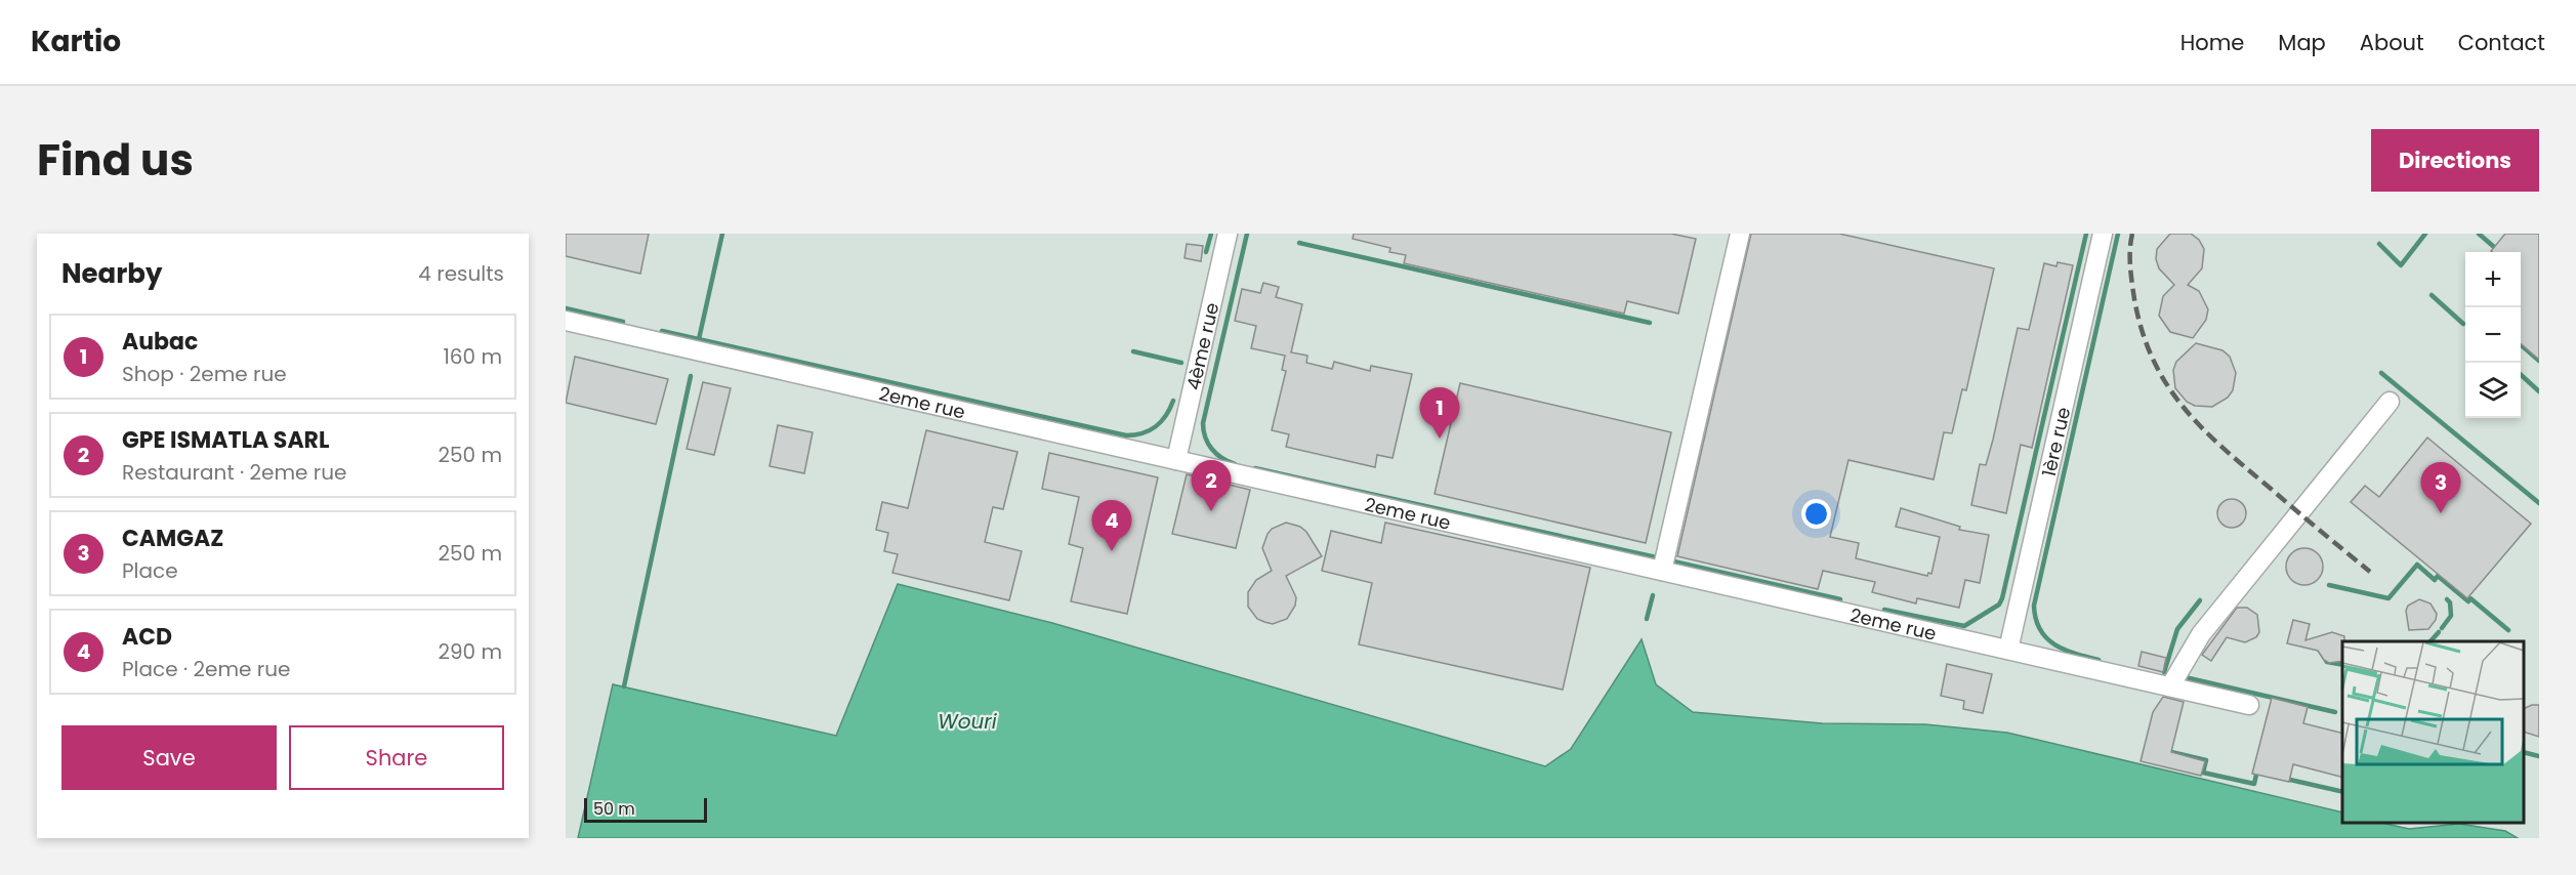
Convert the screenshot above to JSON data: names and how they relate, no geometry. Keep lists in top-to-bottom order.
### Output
{
  "streets": {
    "street": ["4ème rue", "2eme rue", "1ère rue"]
  },
  "crossings": [
    ["4ème rue", "2eme rue"],
    ["2eme rue", "1ère rue"]
  ],
  "water": ["Wouri"],
  "scale_bar": "50 m",
  "page": {
    "header": "Kartio",
    "nav": [
      "Home",
      "Map",
      "About",
      "Contact"
    ],
    "title": "Find us",
    "buttons": [
      "Directions",
      ["Save", "Share"]
    ],
    "heading": ["Nearby", "4 results"],
    "map_buttons": ["+", "−"],
    "list": [
      {
        "mark": "1",
        "name": "Aubac",
        "note": "Shop · 2eme rue",
        "value": "160 m"
      },
      {
        "mark": "2",
        "name": "GPE ISMATLA SARL",
        "note": "Restaurant · 2eme rue",
        "value": "250 m"
      },
      {
        "mark": "3",
        "name": "CAMGAZ",
        "note": "Place",
        "value": "250 m"
      },
      {
        "mark": "4",
        "name": "ACD",
        "note": "Place · 2eme rue",
        "value": "290 m"
      }
    ],
    "pins": [
      "1",
      "2",
      "3",
      "4"
    ],
    "scale": "50 m"
  }
}
